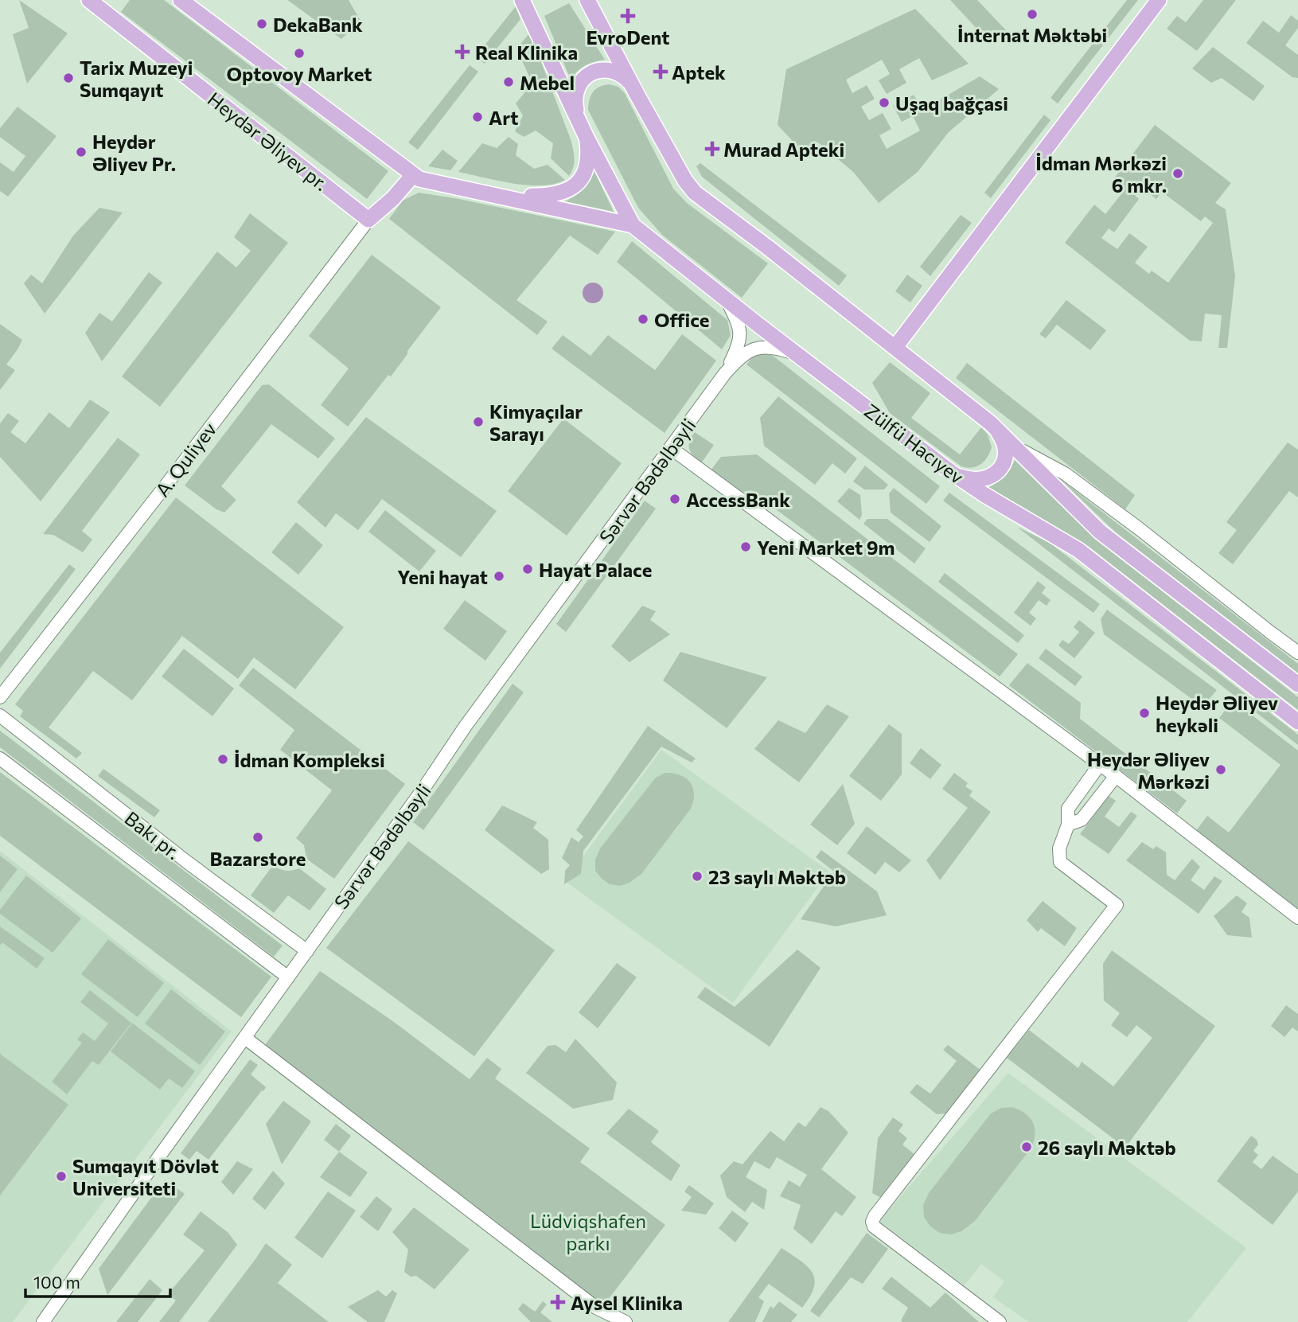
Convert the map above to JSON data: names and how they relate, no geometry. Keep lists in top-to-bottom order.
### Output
{
  "streets": {
    "main road": ["Heydər Əliyev pr.", "Zülfü Hacıyev"],
    "street": ["A. Quliyev", "Sərvər Bədəlbəyli", "Bakı pr."]
  },
  "crossings": [
    ["Heydər Əliyev pr.", "A. Quliyev"],
    ["Sərvər Bədəlbəyli", "Bakı pr."]
  ],
  "parks": ["Lüdviqshafen parkı"],
  "places": {
    "other": [
      "İnternat Məktəbi",
      "DekaBank",
      "Optovoy Market",
      "Tarix Muzeyi Sumqayıt",
      "Mebel",
      "Uşaq bağçasi",
      "Art",
      "Heydər Əliyev Pr.",
      "İdman Mәrkәzi 6 mkr.",
      "Office",
      "Kimyaçılar Sarayı",
      "AccessBank",
      "Yeni Market 9m",
      "Hayat Palace",
      "Yeni hayat",
      "Heydər Əliyev heykəli",
      "İdman Kompleksi",
      "Heydər Əliyev Mərkəzi",
      "Bazarstore",
      "23 saylı Məktəb",
      "26 saylı Məktəb",
      "Sumqayıt Dövlət Universiteti"
    ],
    "health": [
      "EvroDent",
      "Real Klinika",
      "Aptek",
      "Murad Apteki",
      "Aysel Klinika"
    ]
  },
  "scale_bar": "100 m"
}
